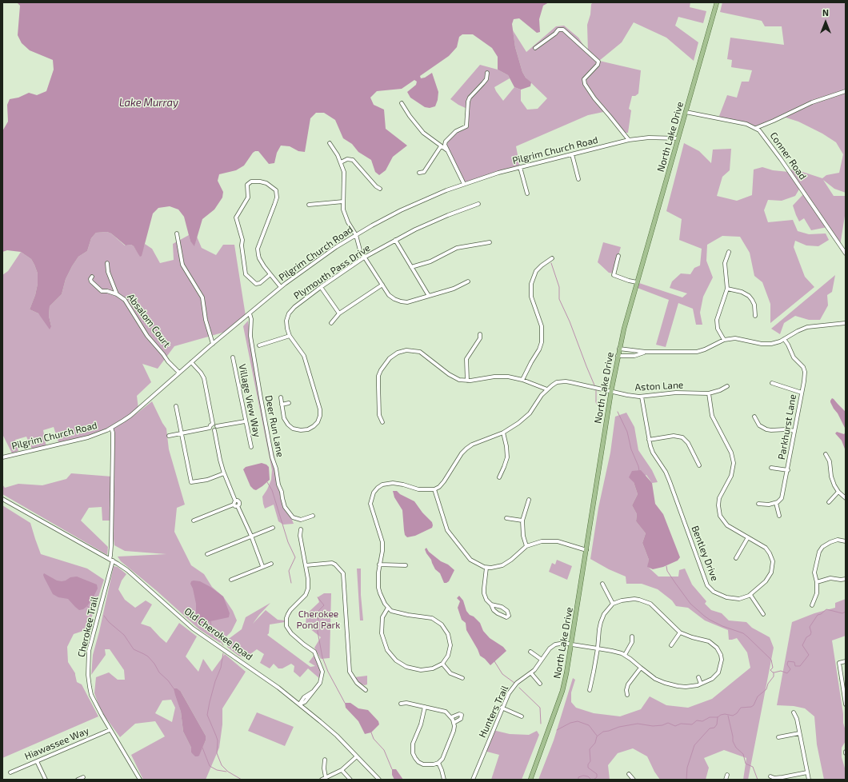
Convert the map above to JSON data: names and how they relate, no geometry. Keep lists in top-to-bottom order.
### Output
{
  "streets": {
    "main road": ["North Lake Drive"],
    "street": [
      "Pilgrim Church Road",
      "Conner Road",
      "Plymouth Pass Drive",
      "Absalom Court",
      "Aston Lane",
      "Village View Way",
      "Deer Run Lane",
      "Parkhurst Lane",
      "Bentley Drive",
      "Cherokee Trail",
      "Old Cherokee Road",
      "Hunters Trail",
      "Hiawassee Way"
    ]
  },
  "crossings": [
    ["North Lake Drive", "Pilgrim Church Road"],
    ["North Lake Drive", "Conner Road"],
    ["North Lake Drive", "Aston Lane"],
    ["North Lake Drive", "Hunters Trail"],
    ["Pilgrim Church Road", "Absalom Court"],
    ["Pilgrim Church Road", "Deer Run Lane"],
    ["Pilgrim Church Road", "Cherokee Trail"],
    ["Aston Lane", "Bentley Drive"],
    ["Cherokee Trail", "Old Cherokee Road"],
    ["Cherokee Trail", "Hiawassee Way"]
  ],
  "water": ["Lake Murray"],
  "parks": ["Cherokee Pond Park"],
  "north": "top"
}
